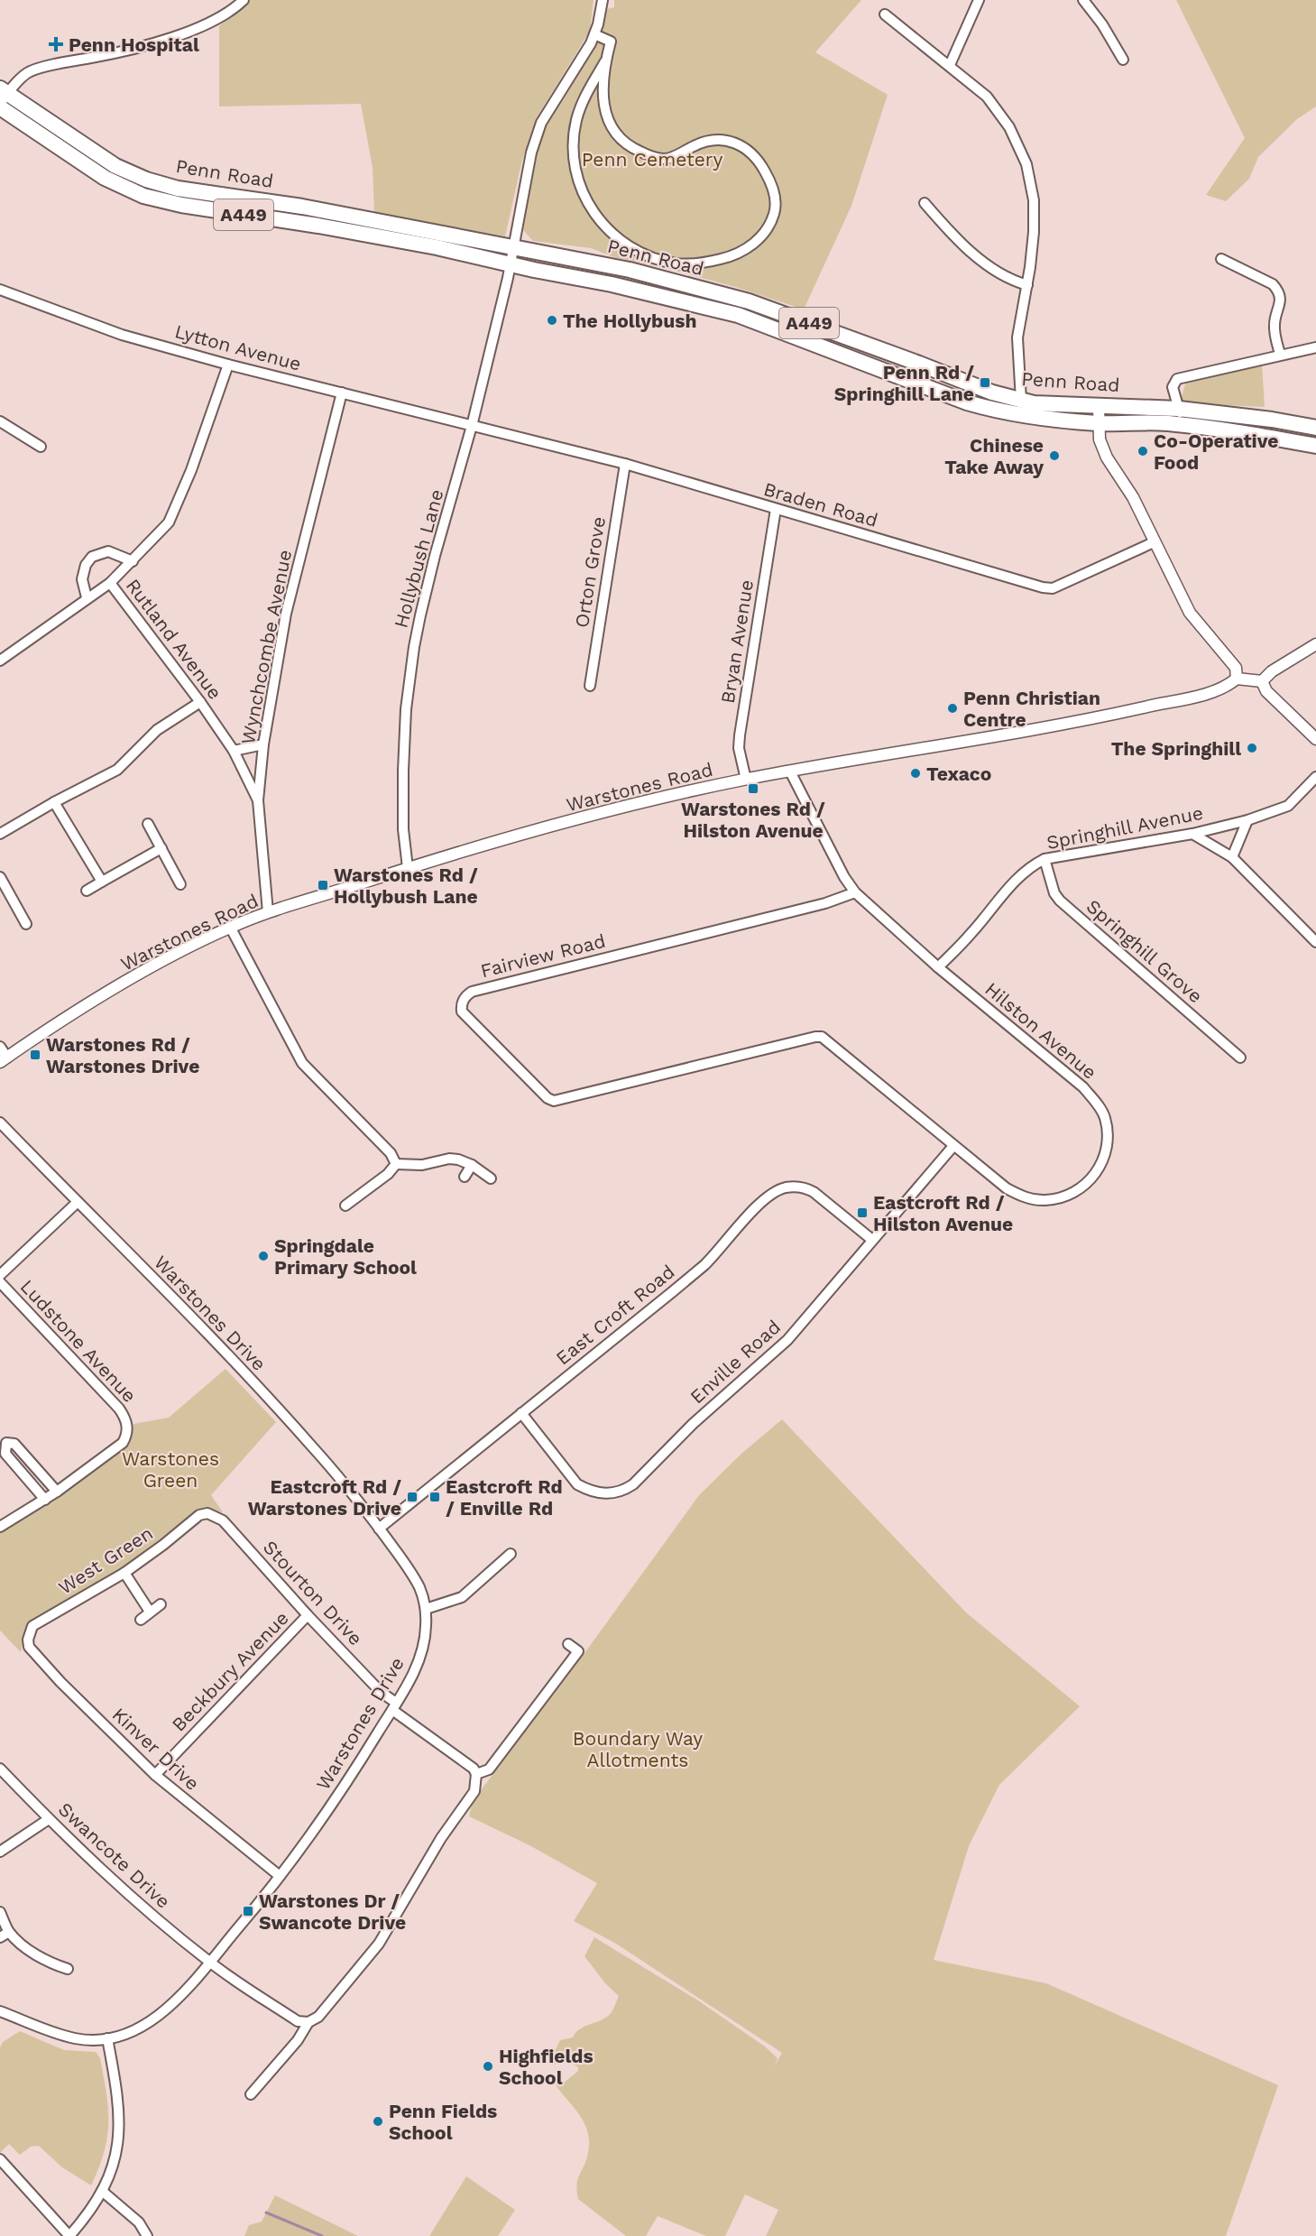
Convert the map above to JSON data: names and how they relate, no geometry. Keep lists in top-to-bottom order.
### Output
{
  "streets": {
    "highway": ["Penn Road", "A449"],
    "street": [
      "Lytton Avenue",
      "Braden Road",
      "Hollybush Lane",
      "Orton Grove",
      "Rutland Avenue",
      "Bryan Avenue",
      "Wynchcombe Avenue",
      "Warstones Road",
      "Springhill Avenue",
      "Springhill Grove",
      "Fairview Road",
      "Hilston Avenue",
      "Warstones Drive",
      "East Croft Road",
      "Ludstone Avenue",
      "Enville Road",
      "West Green",
      "Stourton Drive",
      "Beckbury Avenue",
      "Kinver Drive",
      "Swancote Drive"
    ]
  },
  "crossings": [
    ["Penn Road", "Hollybush Lane"],
    ["Lytton Avenue", "Braden Road"],
    ["Lytton Avenue", "Hollybush Lane"],
    ["Lytton Avenue", "Wynchcombe Avenue"],
    ["Braden Road", "Hollybush Lane"],
    ["Braden Road", "Orton Grove"],
    ["Braden Road", "Bryan Avenue"],
    ["Hollybush Lane", "Warstones Road"],
    ["Rutland Avenue", "Wynchcombe Avenue"],
    ["Bryan Avenue", "Warstones Road"],
    ["Wynchcombe Avenue", "Warstones Road"],
    ["Warstones Road", "Hilston Avenue"],
    ["Springhill Avenue", "Springhill Grove"],
    ["Springhill Avenue", "Hilston Avenue"],
    ["Fairview Road", "Hilston Avenue"],
    ["Hilston Avenue", "Enville Road"],
    ["Warstones Drive", "East Croft Road"],
    ["Warstones Drive", "Stourton Drive"],
    ["Warstones Drive", "Kinver Drive"],
    ["Warstones Drive", "Swancote Drive"],
    ["East Croft Road", "Enville Road"],
    ["West Green", "Stourton Drive"],
    ["West Green", "Kinver Drive"],
    ["Stourton Drive", "Beckbury Avenue"],
    ["Beckbury Avenue", "Kinver Drive"]
  ],
  "parks": ["Penn Cemetery", "Warstones Green", "Boundary Way Allotments"],
  "places": {
    "health": ["Penn Hospital"],
    "other": [
      "The Hollybush",
      "Co-Operative Food",
      "Chinese Take Away",
      "Penn Christian Centre",
      "The Springhill",
      "Texaco",
      "Springdale Primary School",
      "Highfields School",
      "Penn Fields School"
    ],
    "transit": [
      "Penn Rd / Springhill Lane",
      "Warstones Rd / Hilston Avenue",
      "Warstones Rd / Hollybush Lane",
      "Warstones Rd / Warstones Drive",
      "Eastcroft Rd / Hilston Avenue",
      "Eastcroft Rd / Warstones Drive",
      "Eastcroft Rd / Enville Rd",
      "Warstones Dr / Swancote Drive"
    ]
  }
}
